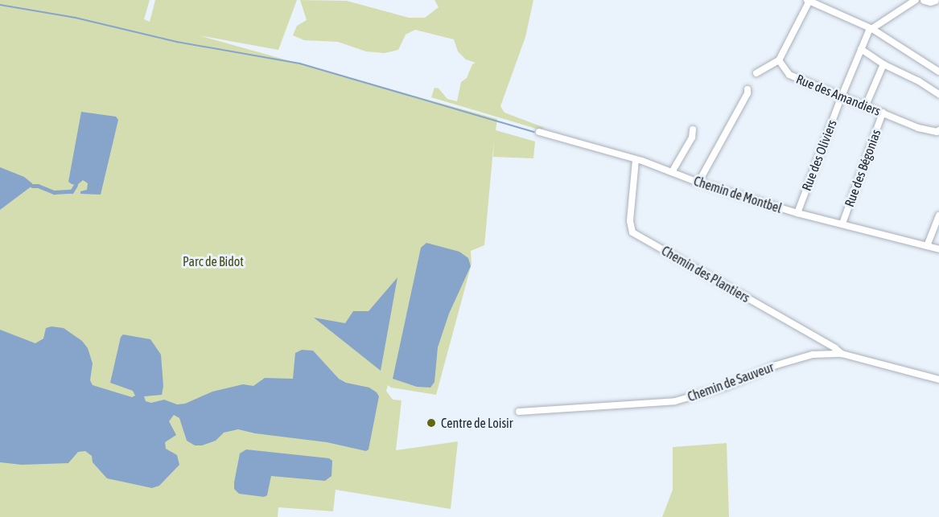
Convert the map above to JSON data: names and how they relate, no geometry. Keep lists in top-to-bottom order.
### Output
{
  "streets": {
    "street": [
      "Rue des Amandiers",
      "Rue des Oliviers",
      "Rue des Bégonias",
      "Chemin de Montbel",
      "Chemin des Plantiers",
      "Chemin de Sauveur"
    ]
  },
  "crossings": [
    ["Rue des Amandiers", "Rue des Oliviers"],
    ["Rue des Amandiers", "Rue des Bégonias"],
    ["Rue des Oliviers", "Chemin de Montbel"],
    ["Rue des Bégonias", "Chemin de Montbel"],
    ["Chemin de Montbel", "Chemin des Plantiers"],
    ["Chemin des Plantiers", "Chemin de Sauveur"]
  ],
  "parks": ["Parc de Bidot"],
  "places": ["Centre de Loisir"]
}
